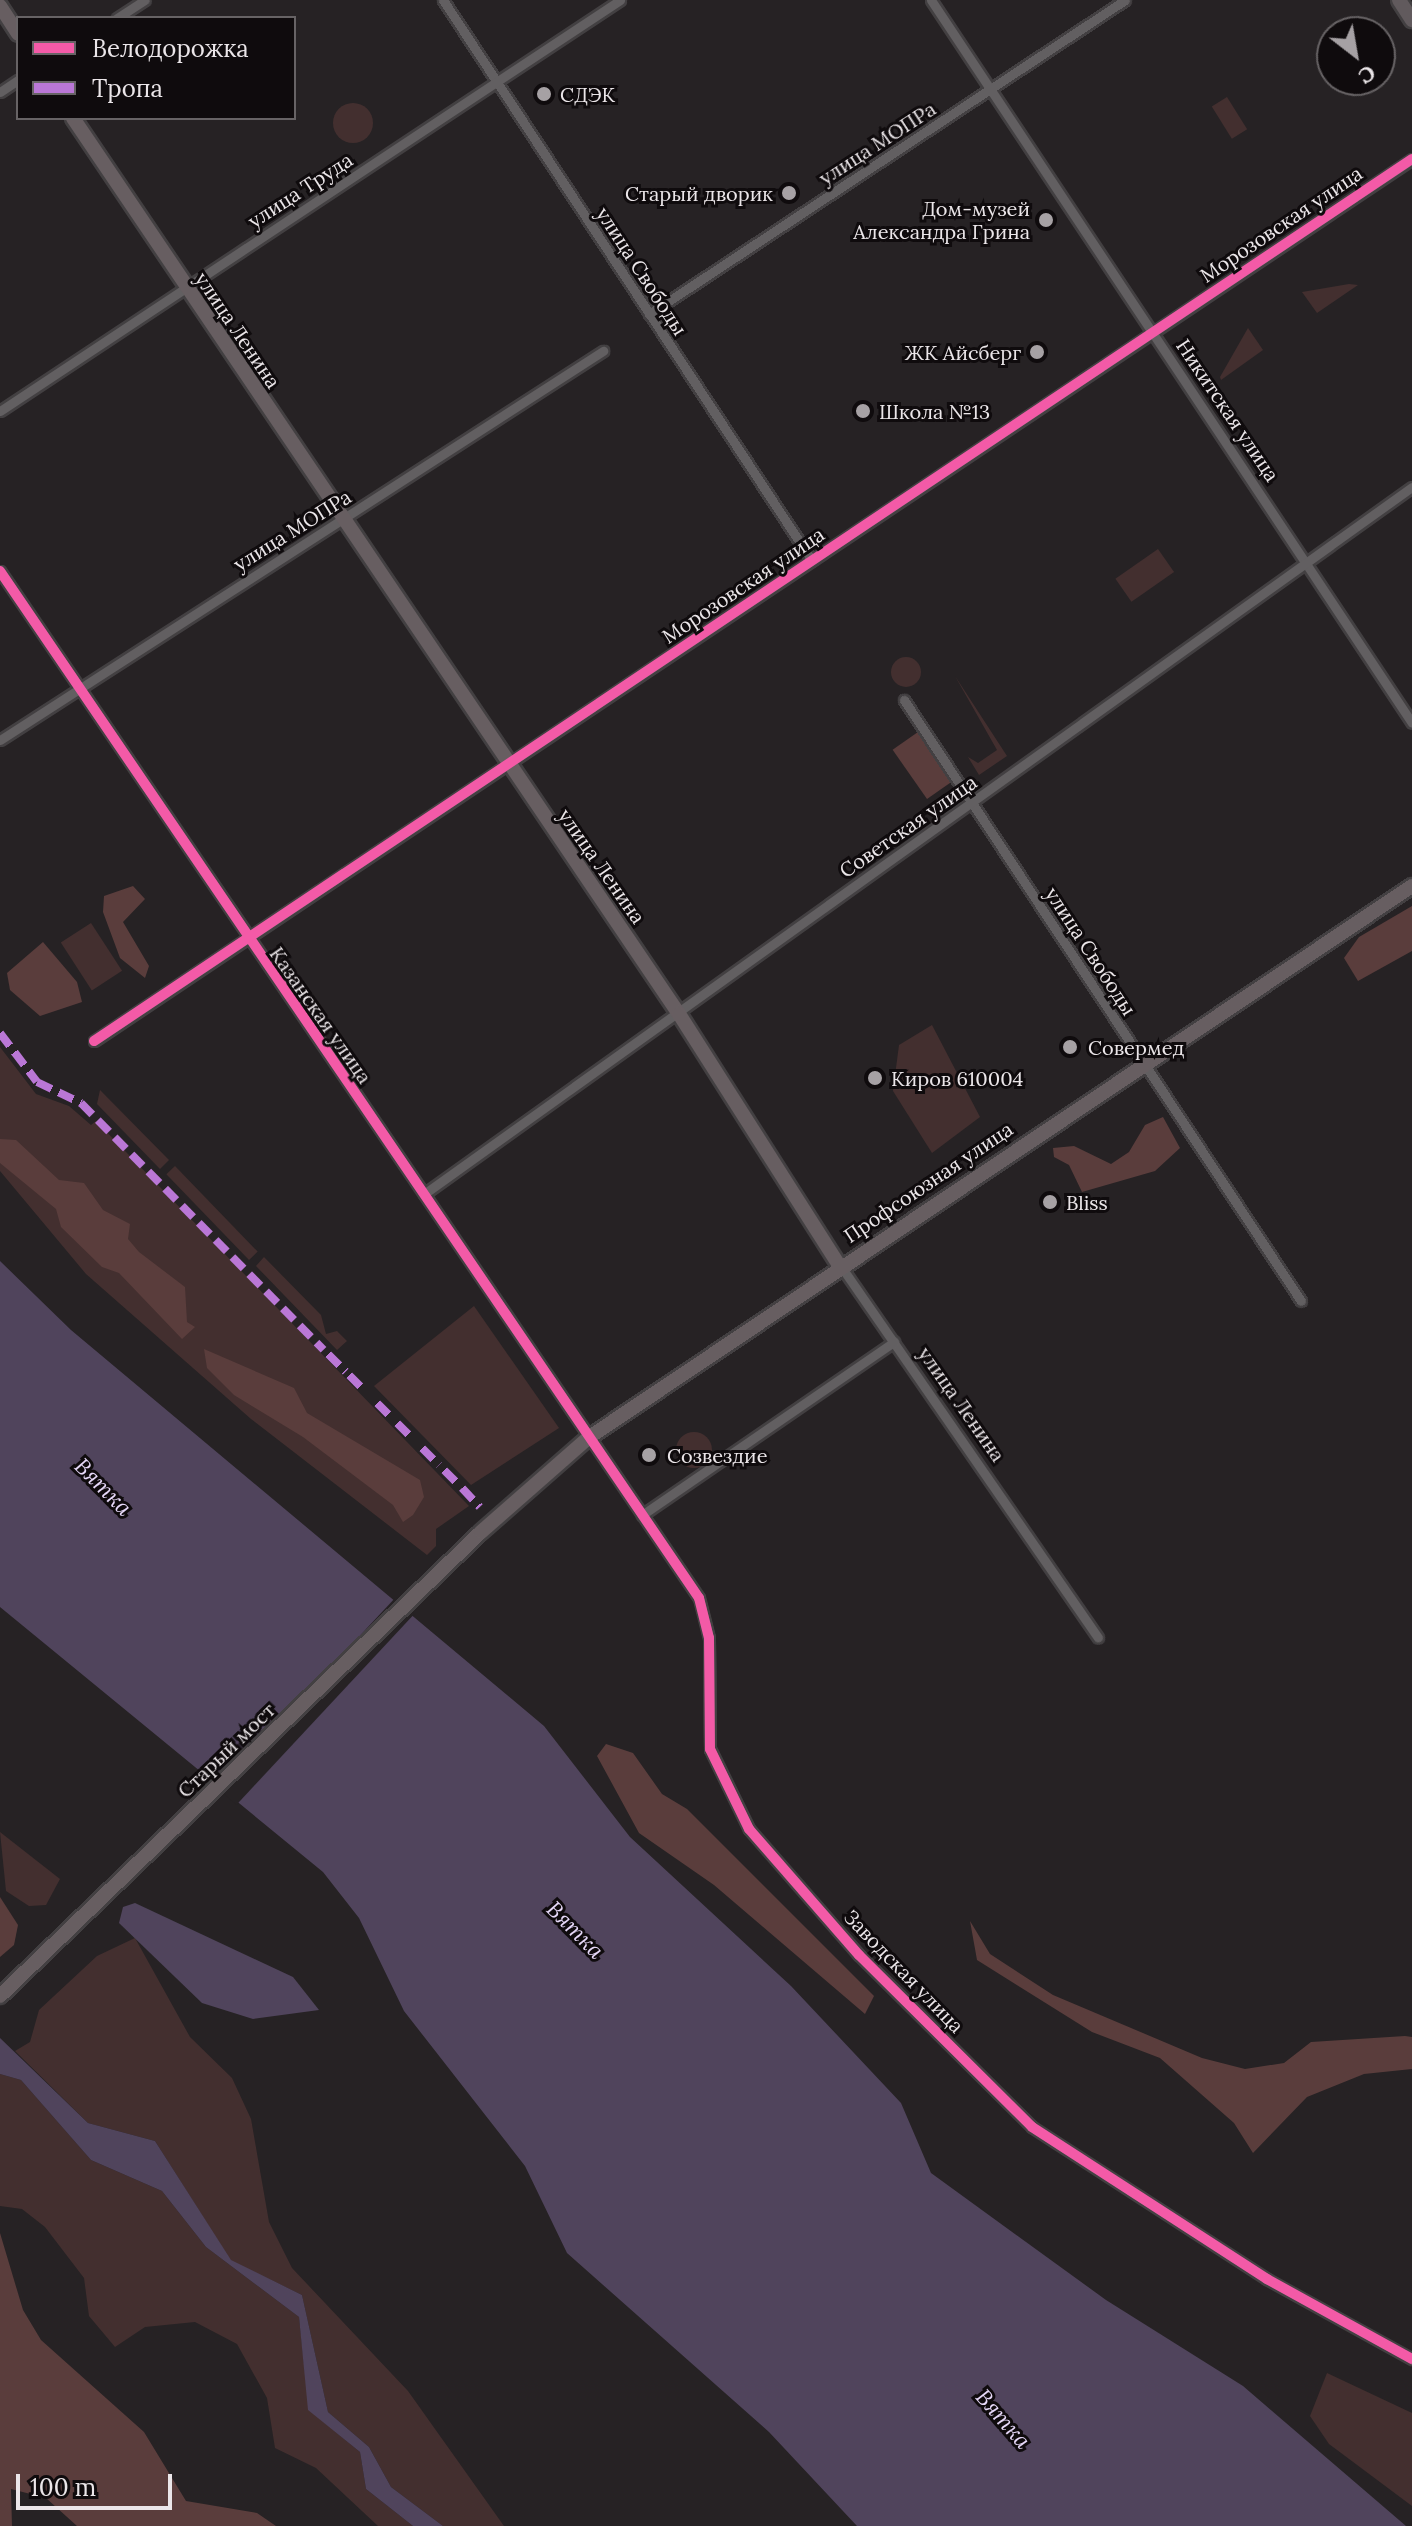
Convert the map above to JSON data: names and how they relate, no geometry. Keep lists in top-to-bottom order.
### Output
{
  "streets": {
    "main road": ["улица Ленина", "Профсоюзная улица", "Старый мост"],
    "street": [
      "улица МОПРа",
      "улица Труда",
      "Морозовская улица",
      "улица Свободы",
      "Никитская улица",
      "Советская улица",
      "Казанская улица",
      "Заводская улица"
    ]
  },
  "crossings": [
    ["улица МОПРа", "улица Свободы"],
    ["улица МОПРа", "улица Ленина"],
    ["улица МОПРа", "Никитская улица"],
    ["улица МОПРа", "Казанская улица"],
    ["улица Труда", "улица Свободы"],
    ["улица Труда", "улица Ленина"],
    ["Морозовская улица", "улица Свободы"],
    ["Морозовская улица", "улица Ленина"],
    ["Морозовская улица", "Никитская улица"],
    ["Морозовская улица", "Казанская улица"],
    ["улица Свободы", "Советская улица"],
    ["улица Свободы", "Профсоюзная улица"],
    ["улица Ленина", "Советская улица"],
    ["улица Ленина", "Профсоюзная улица"],
    ["Никитская улица", "Советская улица"],
    ["Советская улица", "Казанская улица"],
    ["Казанская улица", "Профсоюзная улица"],
    ["Казанская улица", "Заводская улица"],
    ["Профсоюзная улица", "Старый мост"],
    ["Профсоюзная улица", "Заводская улица"]
  ],
  "water": ["Вятка"],
  "places": [
    "СДЭК",
    "Старый дворик",
    "Дом-музей Александра Грина",
    "ЖК Айсберг",
    "Школа №13",
    "Совермед",
    "Киров 610004",
    "Bliss",
    "Созвездие"
  ],
  "legend": ["Велодорожка", "Тропа"],
  "scale_bar": "100 m",
  "north": "bottom right"
}
